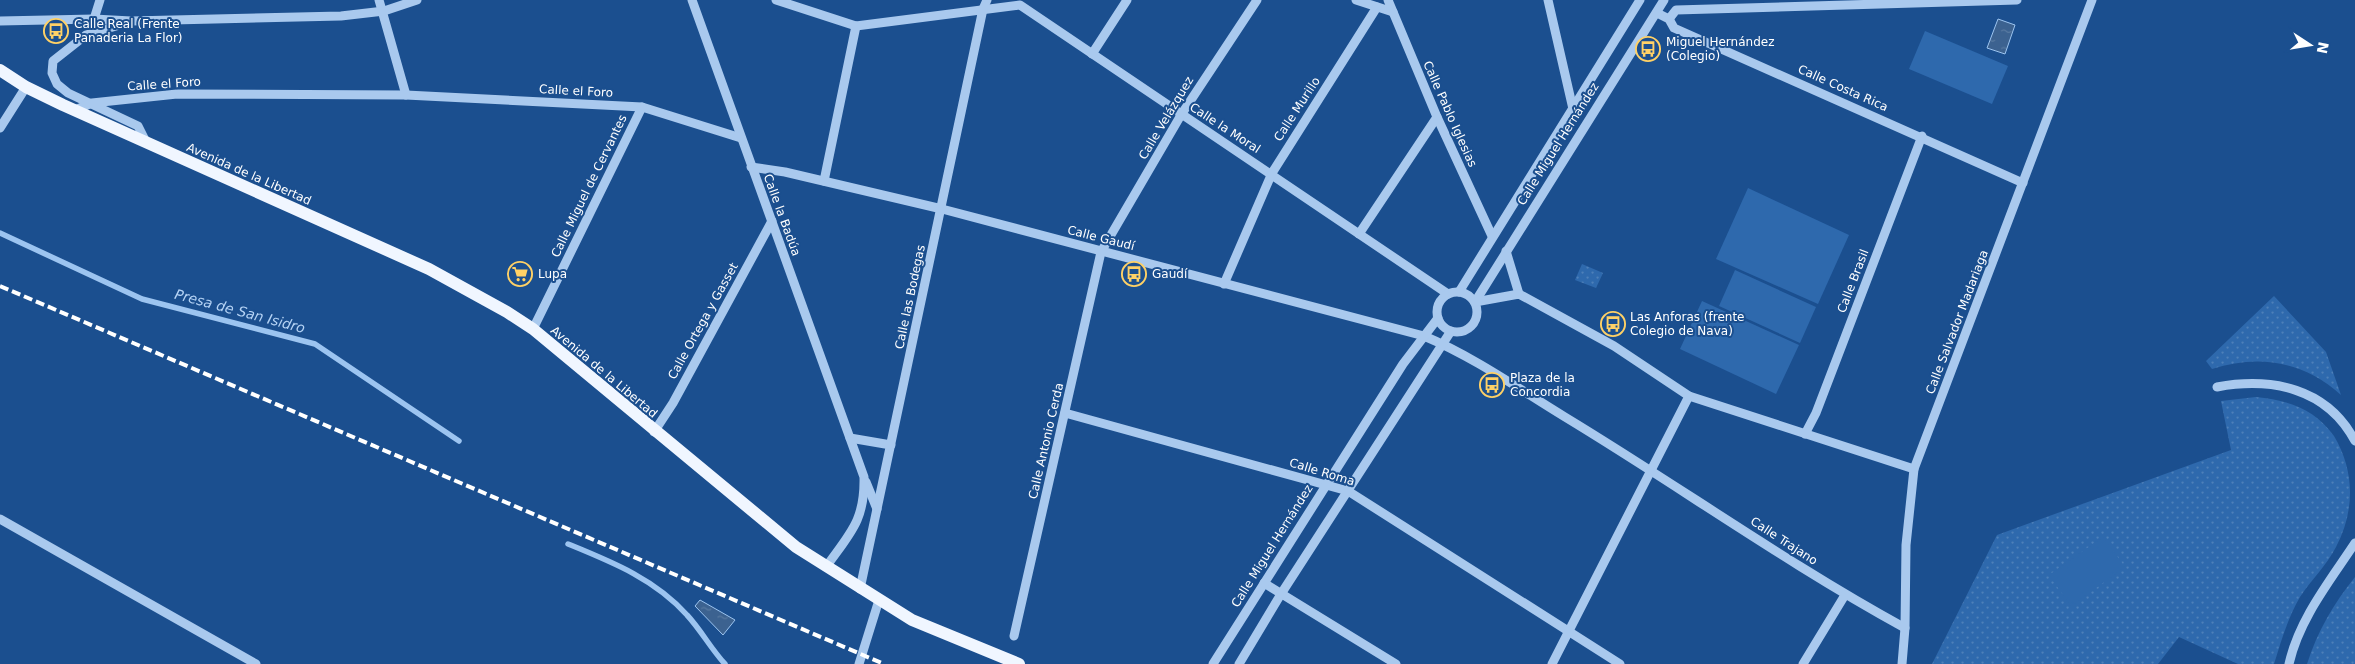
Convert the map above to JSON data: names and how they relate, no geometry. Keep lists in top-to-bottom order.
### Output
{
  "streets": {
    "main road": ["Avenida de la Libertad"],
    "street": [
      "Calle el Foro",
      "Calle Costa Rica",
      "Calle Murillo",
      "Calle Pablo Iglesias",
      "Calle Velázquez",
      "Calle la Moral",
      "Calle Miguel Hernández",
      "Calle Miguel de Cervantes",
      "Calle la Badúa",
      "Calle Gaudí",
      "Calle Brasil",
      "Calle las Bodegas",
      "Calle Ortega y Gasset",
      "Calle Salvador Madariaga",
      "Calle Antonio Cerda",
      "Calle Roma",
      "Calle Trajano"
    ]
  },
  "crossings": [
    ["Calle el Foro", "Avenida de la Libertad"],
    ["Calle el Foro", "Calle Miguel de Cervantes"],
    ["Calle el Foro", "Calle la Badúa"],
    ["Calle Costa Rica", "Calle Miguel Hernández"],
    ["Calle Costa Rica", "Calle Brasil"],
    ["Calle Costa Rica", "Calle Salvador Madariaga"],
    ["Calle Murillo", "Calle la Moral"],
    ["Calle Murillo", "Calle Gaudí"],
    ["Calle Pablo Iglesias", "Calle Miguel Hernández"],
    ["Calle Velázquez", "Calle la Moral"],
    ["Calle Velázquez", "Calle Gaudí"],
    ["Calle Velázquez", "Calle Antonio Cerda"],
    ["Calle la Moral", "Calle Miguel Hernández"],
    ["Calle la Moral", "Calle las Bodegas"],
    ["Calle Miguel Hernández", "Calle Gaudí"],
    ["Calle Miguel Hernández", "Calle Roma"],
    ["Avenida de la Libertad", "Calle Miguel de Cervantes"],
    ["Avenida de la Libertad", "Calle la Badúa"],
    ["Avenida de la Libertad", "Calle las Bodegas"],
    ["Avenida de la Libertad", "Calle Ortega y Gasset"],
    ["Calle la Badúa", "Calle Gaudí"],
    ["Calle la Badúa", "Calle Ortega y Gasset"],
    ["Calle Gaudí", "Calle las Bodegas"],
    ["Calle Gaudí", "Calle Antonio Cerda"],
    ["Calle Gaudí", "Calle Trajano"],
    ["Calle Salvador Madariaga", "Calle Trajano"],
    ["Calle Antonio Cerda", "Calle Roma"]
  ],
  "water": ["Presa de San Isidro"],
  "places": {
    "bus stop": [
      "Calle Real (Frente Panaderia La Flor)",
      "Miguel Hernández (Colegio)",
      "Gaudí",
      "Las Anforas (frente Colegio de Nava)",
      "Plaza de la Concordia"
    ],
    "supermarket": ["Lupa"]
  },
  "north": "right"
}
